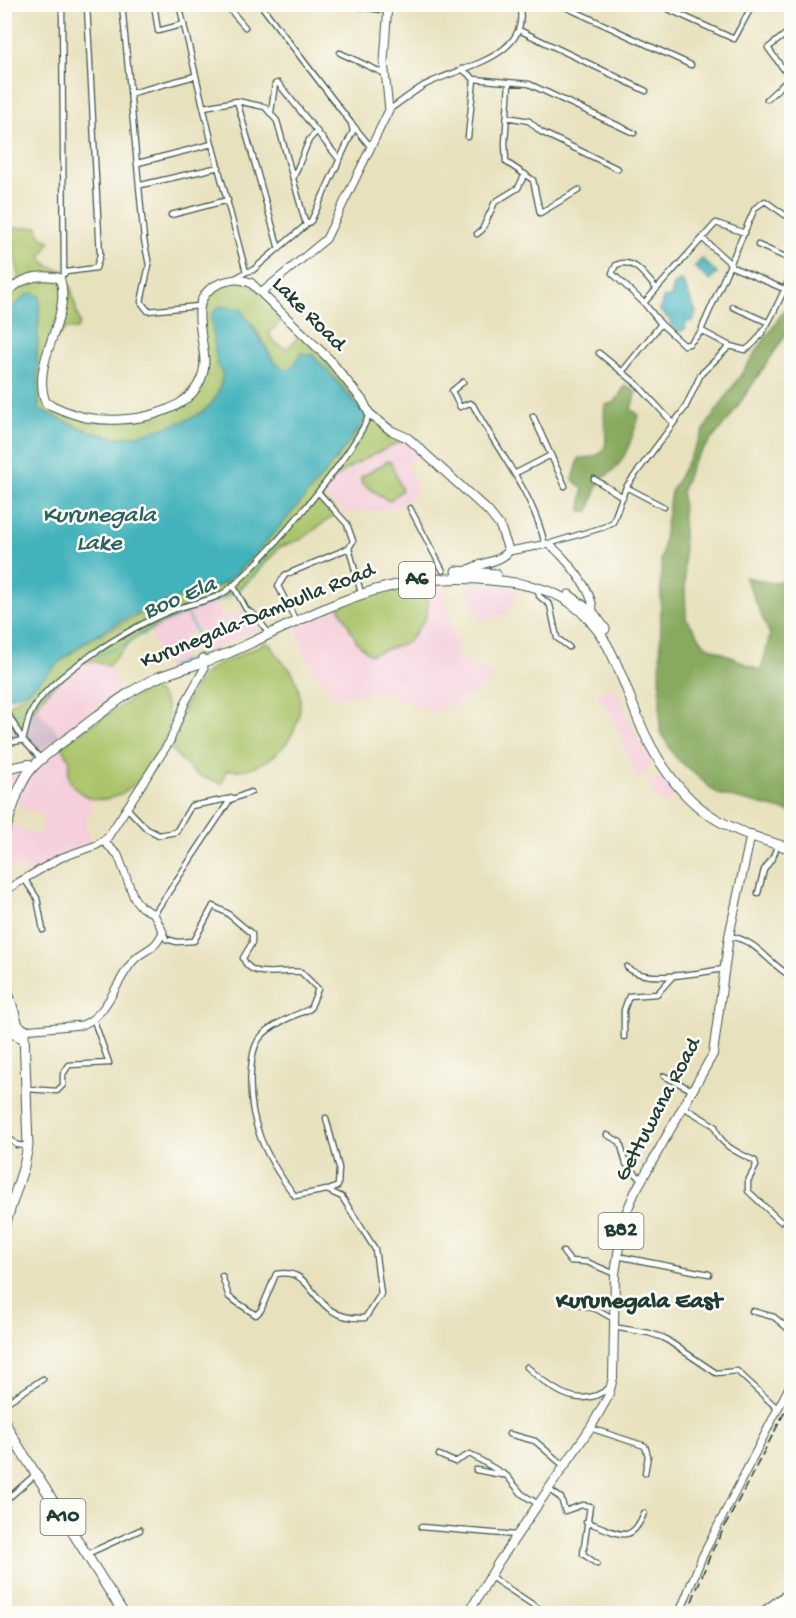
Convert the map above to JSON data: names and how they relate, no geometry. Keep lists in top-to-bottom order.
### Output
{
  "streets": {
    "highway": ["A6", "Kurunegala-Dambulla Road", "A10"],
    "main road": ["Lake Road", "Gettuwana Road", "B82"]
  },
  "crossings": [
    ["Kurunegala-Dambulla Road", "Gettuwana Road"]
  ],
  "districts": ["Kurunegala East"],
  "water": ["Kurunegala Lake", "Boo Ela"]
}
